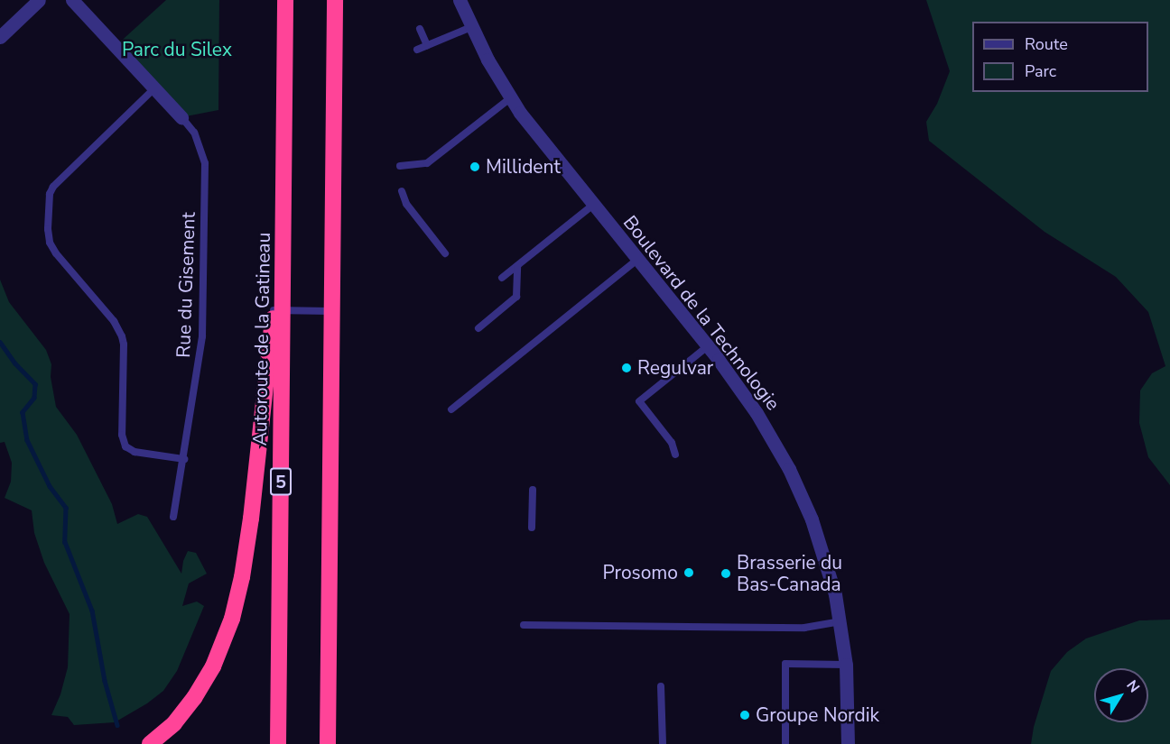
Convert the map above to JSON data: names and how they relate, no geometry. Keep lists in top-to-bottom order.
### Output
{
  "streets": {
    "highway": ["Autoroute de la Gatineau", "5"],
    "street": ["Boulevard de la Technologie"],
    "lane": ["Rue du Gisement"]
  },
  "parks": ["Parc du Silex"],
  "places": [
    "Millident",
    "Regulvar",
    "Prosomo",
    "Brasserie du Bas-Canada",
    "Groupe Nordik"
  ],
  "legend": ["Route", "Parc"],
  "north": "top right"
}
